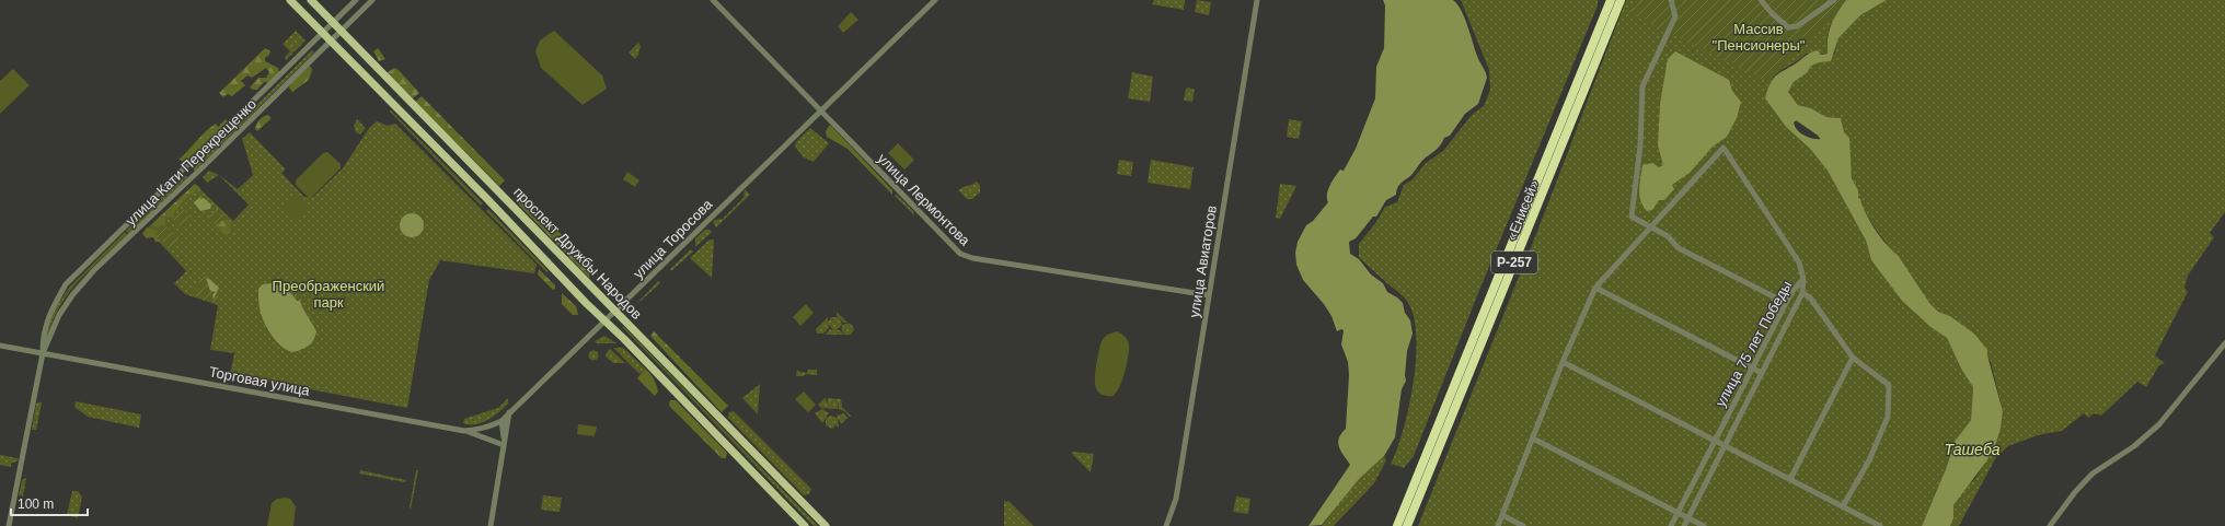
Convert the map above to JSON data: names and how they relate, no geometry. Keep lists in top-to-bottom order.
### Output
{
  "streets": {
    "highway": ["«Енисей»", "Р-257"],
    "main road": ["проспект Дружбы Народов"],
    "street": [
      "улица Кати Перекрещенко",
      "улица Лермонтова",
      "улица Торосова",
      "улица Авиаторов",
      "улица 75 лет Победы",
      "Торговая улица"
    ]
  },
  "crossings": [
    ["улица Кати Перекрещенко", "проспект Дружбы Народов"],
    ["улица Кати Перекрещенко", "Торговая улица"],
    ["улица Лермонтова", "улица Торосова"],
    ["улица Лермонтова", "улица Авиаторов"],
    ["улица Торосова", "проспект Дружбы Народов"],
    ["улица Торосова", "Торговая улица"]
  ],
  "water": ["Ташеба"],
  "parks": ["Массив \"Пенсионеры\"", "Преображенский парк"],
  "scale_bar": "100 m"
}
